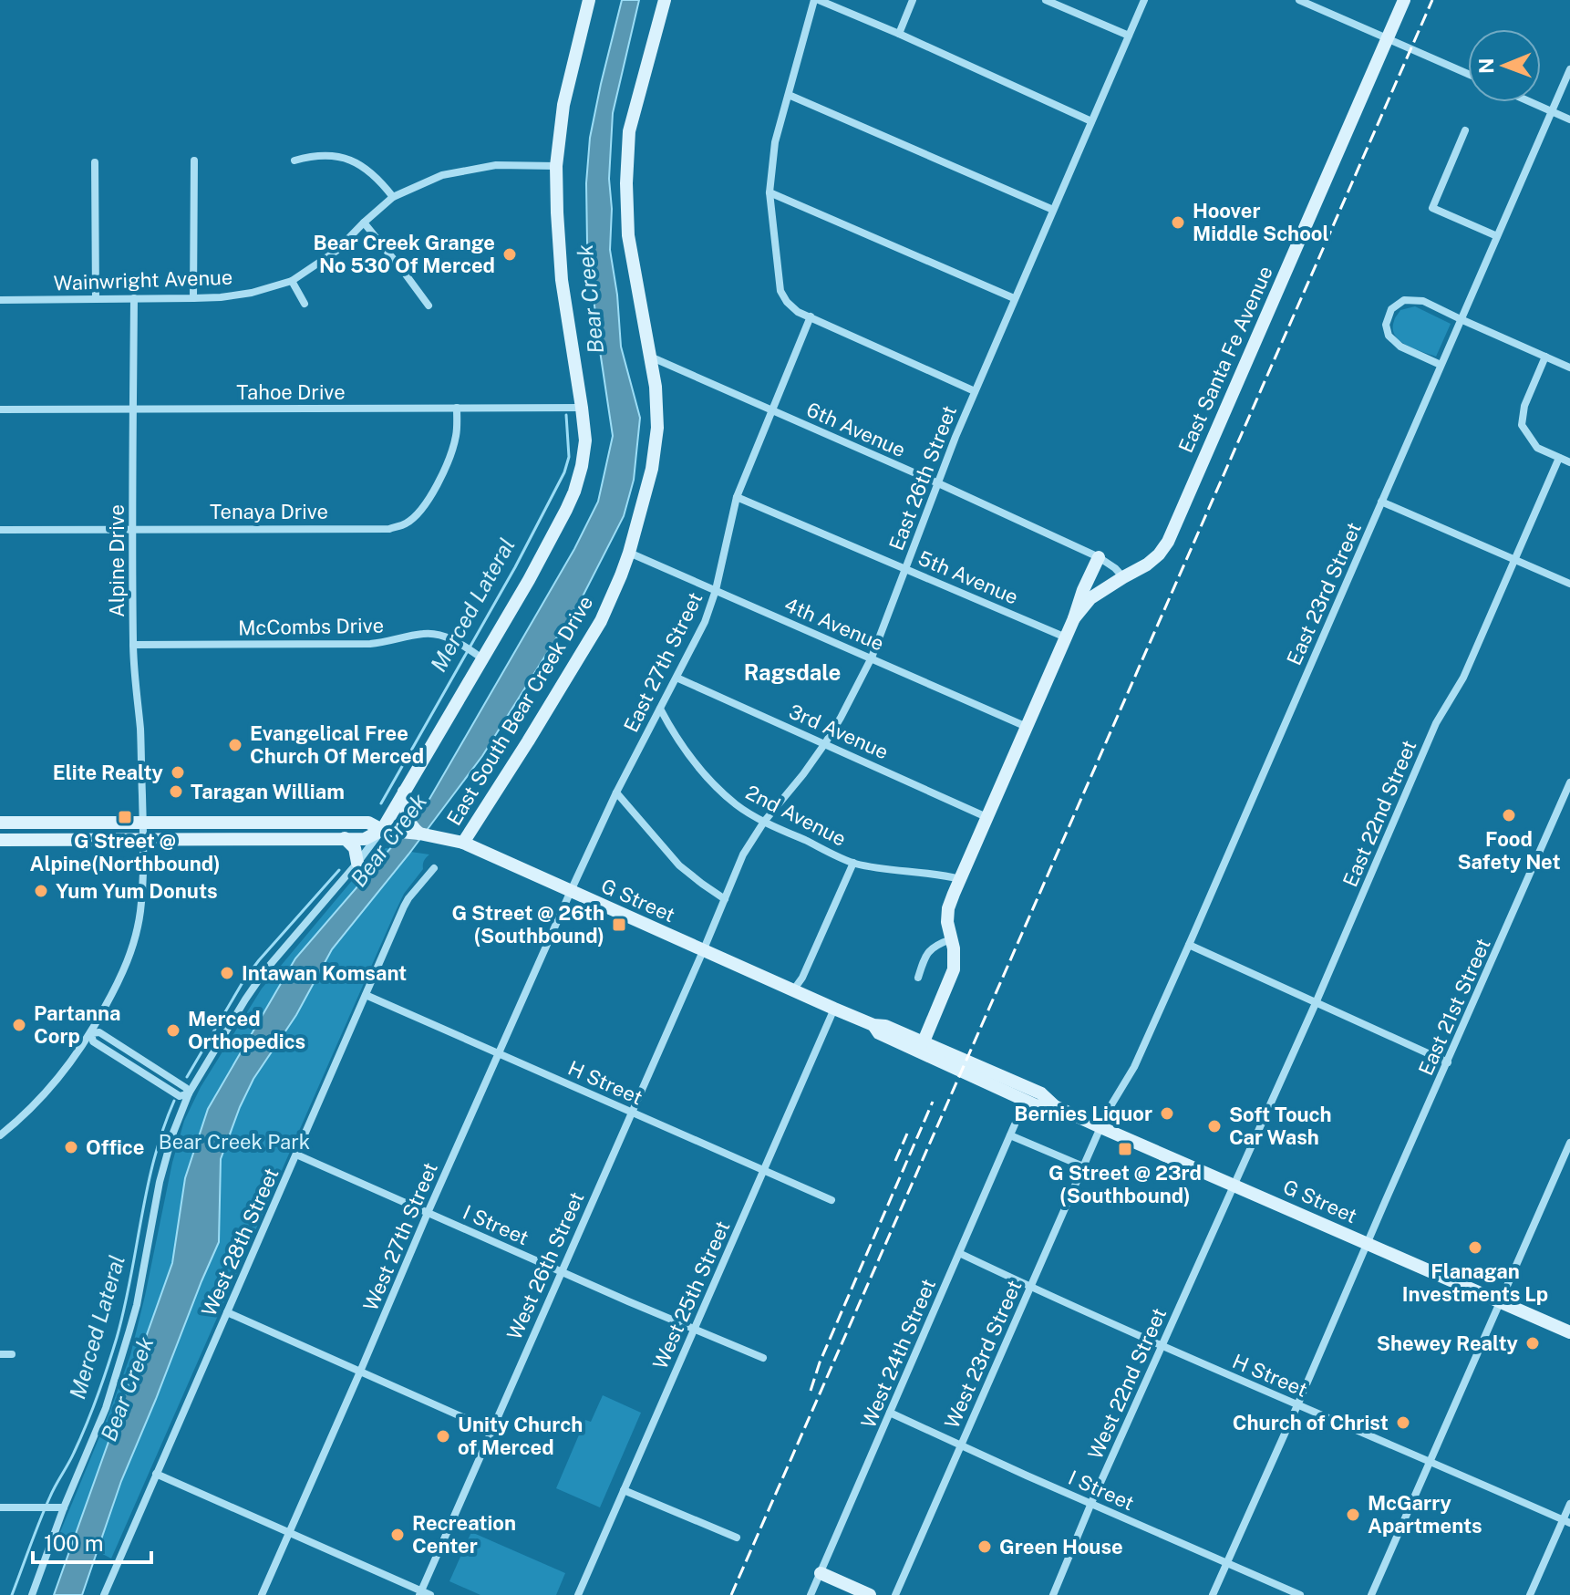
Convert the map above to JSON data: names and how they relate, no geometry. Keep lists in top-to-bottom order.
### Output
{
  "streets": {
    "street": [
      "Wainwright Avenue",
      "East Santa Fe Avenue",
      "Tahoe Drive",
      "6th Avenue",
      "East 26th Street",
      "Tenaya Drive",
      "Alpine Drive",
      "5th Avenue",
      "East 23rd Street",
      "4th Avenue",
      "McCombs Drive",
      "East 27th Street",
      "East South Bear Creek Drive",
      "3rd Avenue",
      "East 22nd Street",
      "2nd Avenue",
      "G Street",
      "East 21st Street",
      "H Street",
      "I Street",
      "West 27th Street",
      "West 28th Street",
      "West 26th Street",
      "West 25th Street",
      "West 24th Street",
      "West 23rd Street",
      "West 22nd Street"
    ]
  },
  "crossings": [
    ["Wainwright Avenue", "Alpine Drive"],
    ["East Santa Fe Avenue", "6th Avenue"],
    ["East Santa Fe Avenue", "5th Avenue"],
    ["East Santa Fe Avenue", "4th Avenue"],
    ["East Santa Fe Avenue", "3rd Avenue"],
    ["East Santa Fe Avenue", "2nd Avenue"],
    ["East Santa Fe Avenue", "G Street"],
    ["Tahoe Drive", "Tenaya Drive"],
    ["Tahoe Drive", "Alpine Drive"],
    ["6th Avenue", "East 26th Street"],
    ["6th Avenue", "East 27th Street"],
    ["6th Avenue", "East South Bear Creek Drive"],
    ["East 26th Street", "5th Avenue"],
    ["East 26th Street", "4th Avenue"],
    ["East 26th Street", "3rd Avenue"],
    ["East 26th Street", "2nd Avenue"],
    ["East 26th Street", "G Street"],
    ["East 26th Street", "West 26th Street"],
    ["Tenaya Drive", "Alpine Drive"],
    ["Alpine Drive", "McCombs Drive"],
    ["Alpine Drive", "G Street"],
    ["5th Avenue", "East 27th Street"],
    ["East 23rd Street", "G Street"],
    ["East 23rd Street", "West 23rd Street"],
    ["4th Avenue", "East 27th Street"],
    ["4th Avenue", "East South Bear Creek Drive"],
    ["East 27th Street", "3rd Avenue"],
    ["East 27th Street", "2nd Avenue"],
    ["East 27th Street", "G Street"],
    ["East 27th Street", "West 27th Street"],
    ["East South Bear Creek Drive", "G Street"],
    ["East 22nd Street", "G Street"],
    ["East 22nd Street", "West 22nd Street"],
    ["G Street", "East 21st Street"],
    ["G Street", "West 27th Street"],
    ["G Street", "West 26th Street"],
    ["G Street", "West 25th Street"],
    ["G Street", "West 23rd Street"],
    ["G Street", "West 22nd Street"],
    ["East 21st Street", "H Street"],
    ["East 21st Street", "I Street"],
    ["H Street", "West 27th Street"],
    ["H Street", "West 28th Street"],
    ["H Street", "West 26th Street"],
    ["H Street", "West 25th Street"],
    ["H Street", "West 24th Street"],
    ["H Street", "West 23rd Street"],
    ["H Street", "West 22nd Street"],
    ["I Street", "West 27th Street"],
    ["I Street", "West 28th Street"],
    ["I Street", "West 26th Street"],
    ["I Street", "West 25th Street"],
    ["I Street", "West 24th Street"],
    ["I Street", "West 23rd Street"],
    ["I Street", "West 22nd Street"]
  ],
  "districts": ["Ragsdale"],
  "water": ["Bear Creek", "Merced Lateral"],
  "parks": ["Bear Creek Park"],
  "places": {
    "other": [
      "Hoover Middle School",
      "Bear Creek Grange No 530 Of Merced",
      "Evangelical Free Church Of Merced",
      "Elite Realty",
      "Taragan William",
      "Food Safety Net",
      "Yum Yum Donuts",
      "Intawan Komsant",
      "Partanna Corp",
      "Merced Orthopedics",
      "Bernies Liquor",
      "Soft Touch Car Wash",
      "Office",
      "Flanagan Investments Lp",
      "Shewey Realty",
      "Church of Christ",
      "Unity Church of Merced",
      "McGarry Apartments",
      "Recreation Center",
      "Green House"
    ],
    "transit": ["G Street @ Alpine(Northbound)", "G Street @ 26th (Southbound)", "G Street @ 23rd (Southbound)"]
  },
  "scale_bar": "100 m",
  "north": "left"
}
